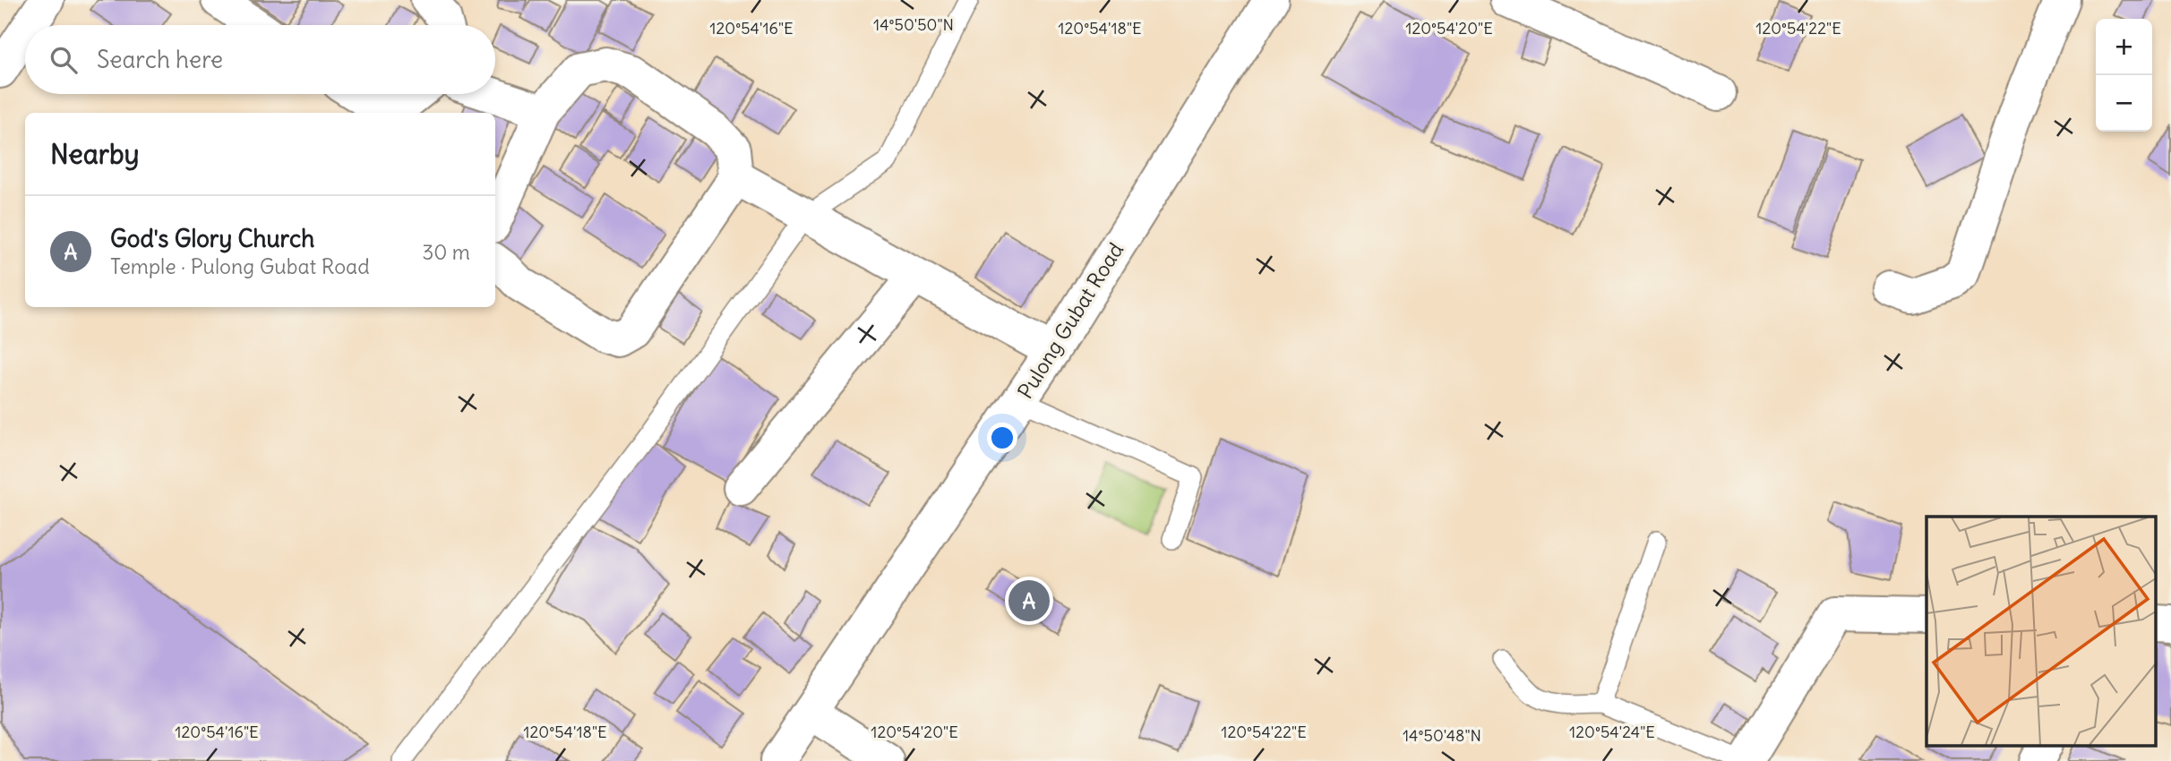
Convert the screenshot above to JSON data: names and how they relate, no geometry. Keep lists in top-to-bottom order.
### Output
{
  "streets": {
    "street": ["Pulong Gubat Road"]
  },
  "page": {
    "map_buttons": ["+", "−"],
    "search": "Search here",
    "heading": "Nearby",
    "list": [
      {
        "mark": "A",
        "name": "God's Glory Church",
        "note": "Temple · Pulong Gubat Road",
        "value": "30 m"
      }
    ],
    "pins": "A"
  },
  "coordinates": [
    "14°50'50\"N",
    "120°54'16\"E",
    "120°54'18\"E",
    "120°54'20\"E",
    "120°54'22\"E",
    "120°54'24\"E",
    "14°50'48\"N"
  ]
}
